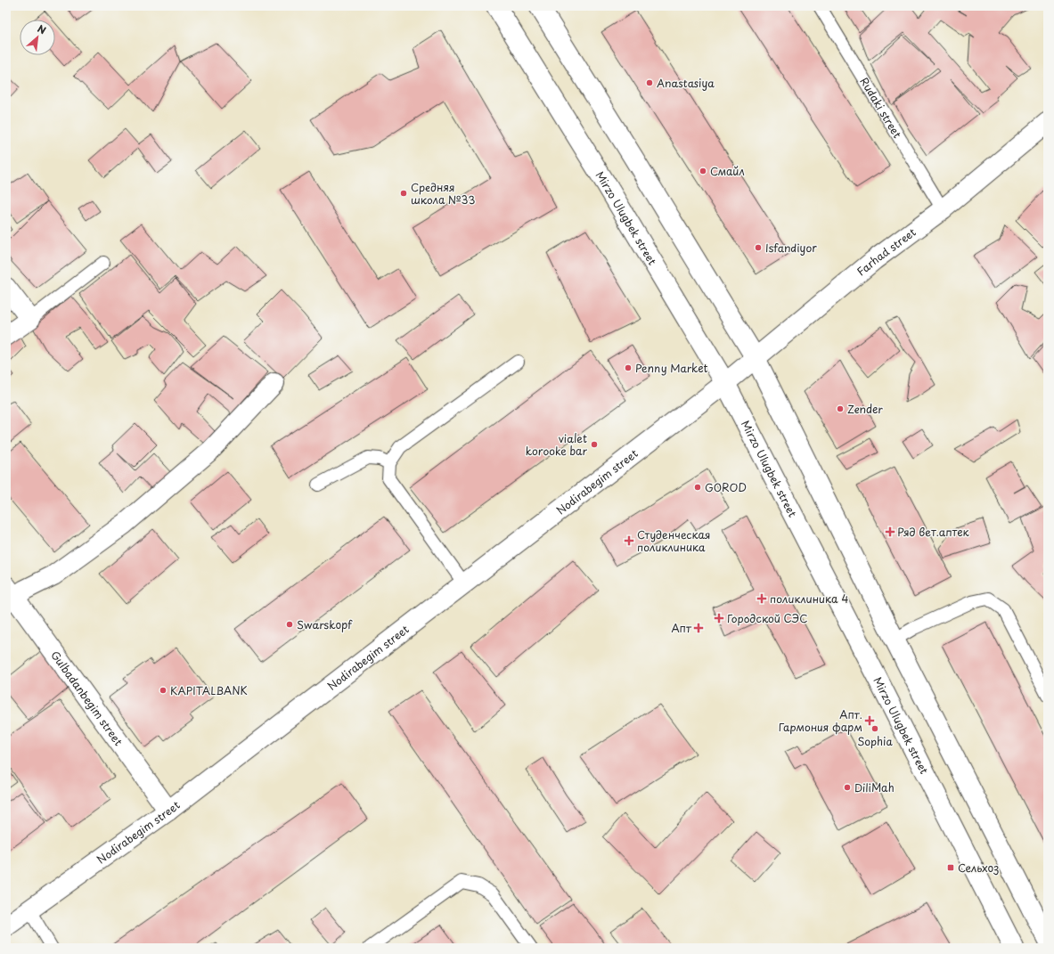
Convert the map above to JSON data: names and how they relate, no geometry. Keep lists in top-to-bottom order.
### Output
{
  "streets": {
    "main road": [
      "Mirzo Ulugbek street",
      "Farhad street",
      "Nodirabegim street",
      "Gulbadanbegim street"
    ],
    "lane": ["Rudaki street"]
  },
  "crossings": [
    ["Rudaki street", "Farhad street"],
    ["Mirzo Ulugbek street", "Farhad street"],
    ["Mirzo Ulugbek street", "Nodirabegim street"],
    ["Farhad street", "Nodirabegim street"],
    ["Nodirabegim street", "Gulbadanbegim street"]
  ],
  "places": {
    "other": [
      "Anastasiya",
      "Смайл",
      "Средняя школа №33",
      "Isfandiyor",
      "Penny Market",
      "Zender",
      "vialet korooke bar",
      "GOROD",
      "Swarskopf",
      "KAPITALBANK",
      "Sophia",
      "DiliMah"
    ],
    "health": [
      "Ряд вет.аптек",
      "Студенческая поликлиника",
      "поликлиника 4",
      "Городской СЭС",
      "Апт",
      "Апт. Гармония фарм"
    ],
    "transit": ["Сельхоз"]
  },
  "north": "top right"
}
